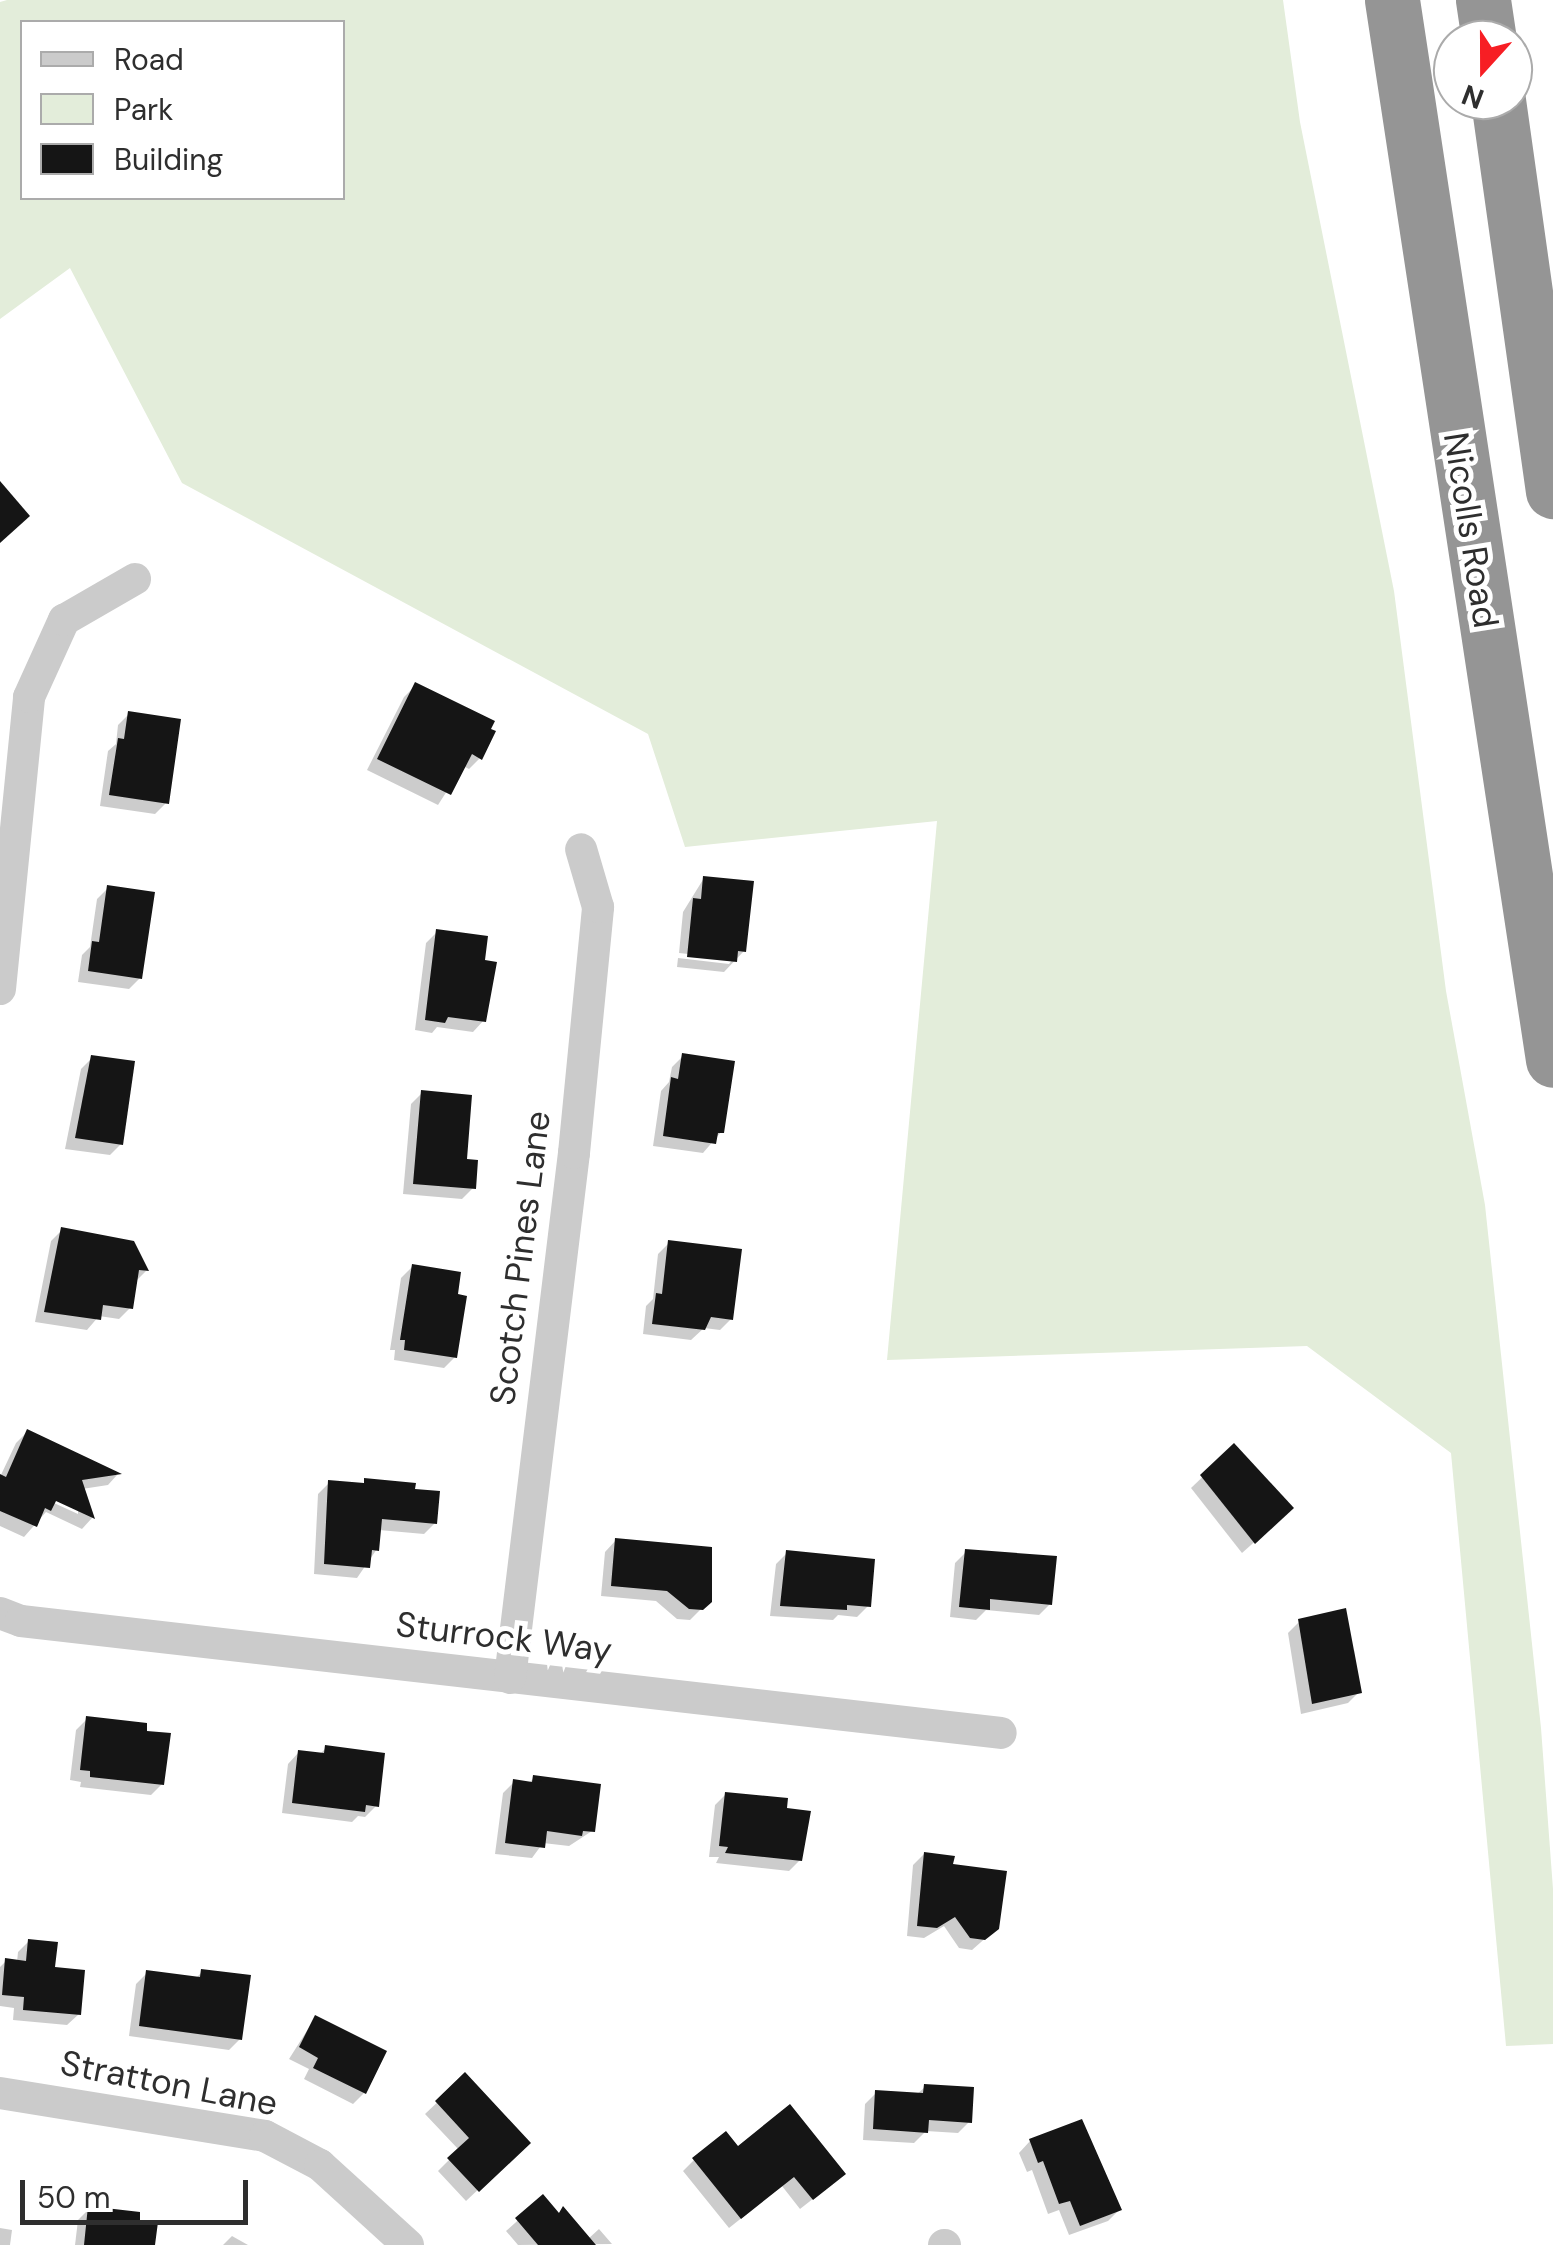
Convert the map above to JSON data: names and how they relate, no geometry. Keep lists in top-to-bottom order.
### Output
{
  "streets": {
    "highway": ["Nicolls Road"],
    "street": ["Scotch Pines Lane", "Sturrock Way", "Stratton Lane"]
  },
  "crossings": [
    ["Scotch Pines Lane", "Sturrock Way"]
  ],
  "legend": ["Road", "Park", "Building"],
  "scale_bar": "50 m",
  "north": "bottom"
}
